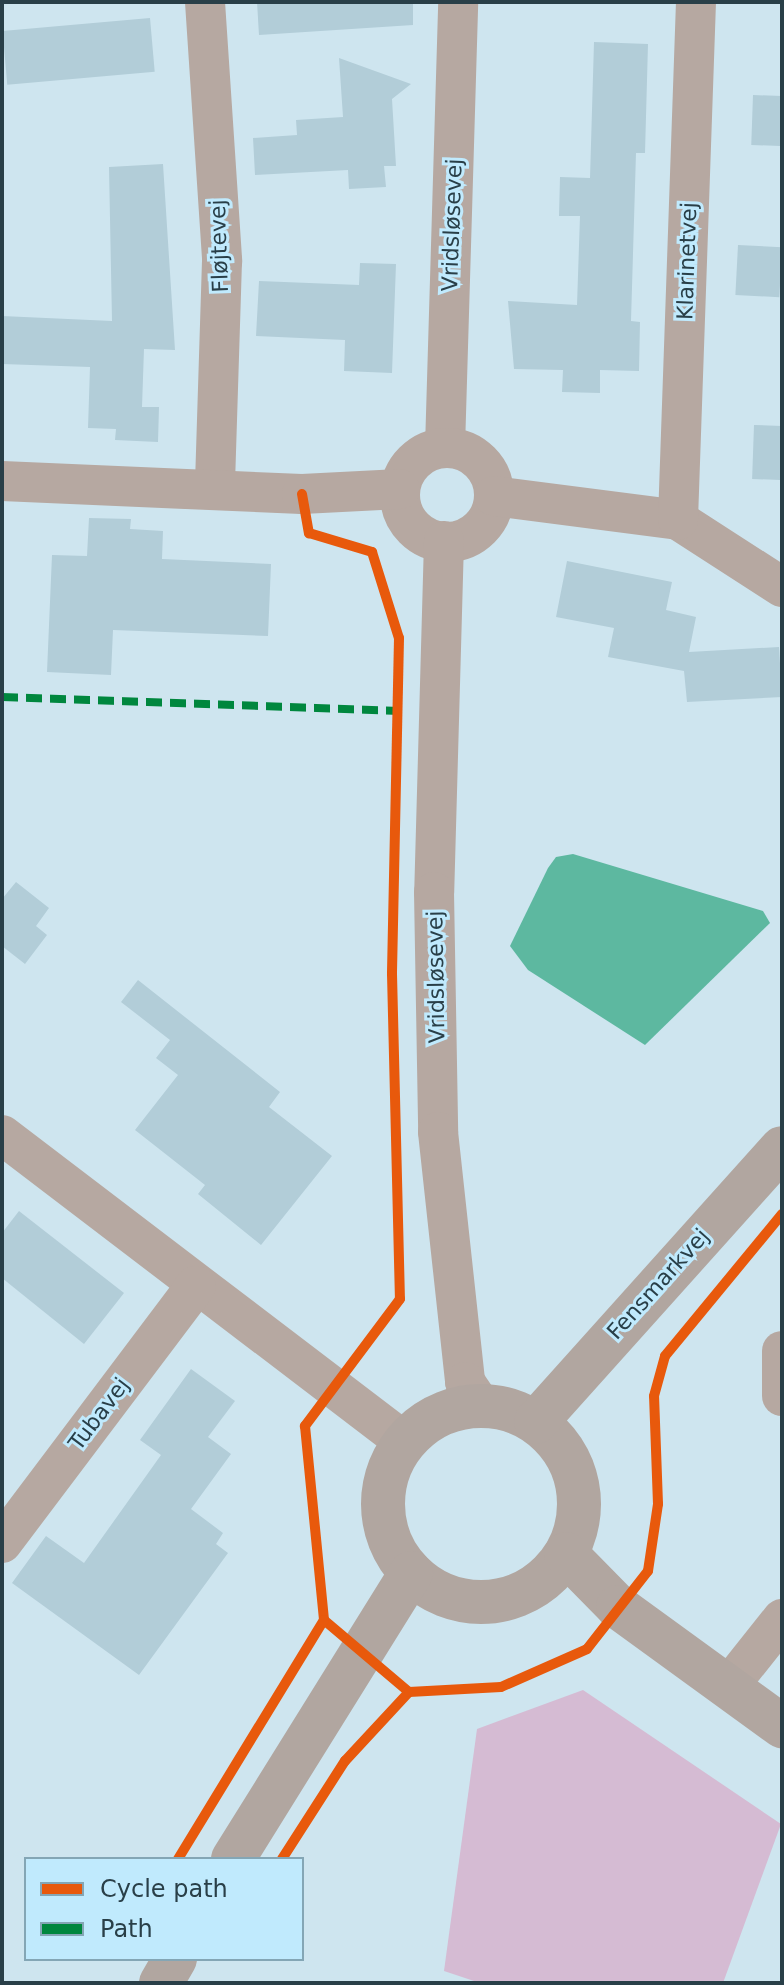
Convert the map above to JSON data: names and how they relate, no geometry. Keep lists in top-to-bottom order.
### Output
{
  "streets": {
    "street": [
      "Vridsløsevej",
      "Fløjtevej",
      "Klarinetvej",
      "Fensmarkvej",
      "Tubavej"
    ]
  },
  "crossings": [
    ["Vridsløsevej", "Fensmarkvej"]
  ],
  "legend": ["Cycle path", "Path"]
}
